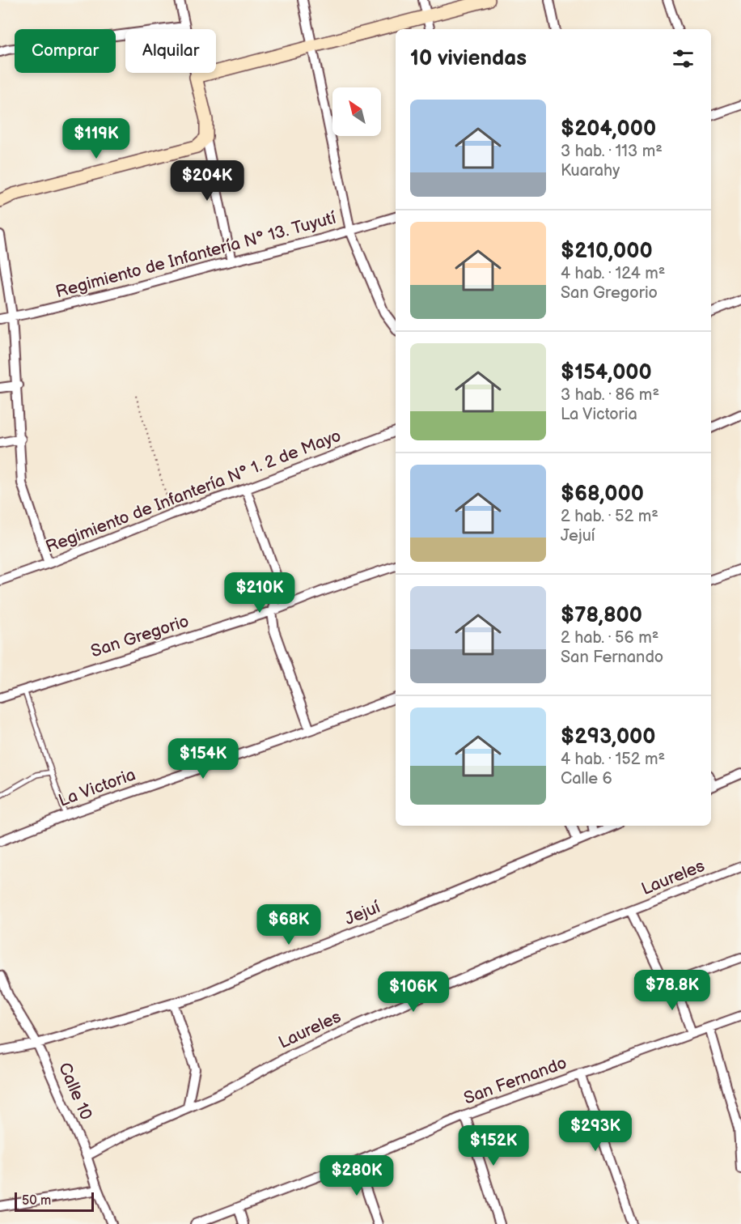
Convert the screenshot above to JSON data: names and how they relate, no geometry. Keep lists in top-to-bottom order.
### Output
{
  "streets": {
    "street": [
      "Regimiento de Infantería N° 13. Tuyutí",
      "Regimiento de Infantería N° 1. 2 de Mayo",
      "San Gregorio",
      "La Victoria",
      "Laureles",
      "Jejuí",
      "San Fernando",
      "Calle 10"
    ]
  },
  "crossings": [
    ["Laureles", "Calle 10"],
    ["Jejuí", "Calle 10"]
  ],
  "scale_bar": "50 m",
  "north": "top left",
  "page": {
    "chip": ["Comprar", "Alquilar"],
    "heading": "10 viviendas",
    "list": [
      {
        "name": "$204,000",
        "note": "3 hab. · 113 m² · Kuarahy"
      },
      {
        "name": "$210,000",
        "note": "4 hab. · 124 m² · San Gregorio"
      },
      {
        "name": "$154,000",
        "note": "3 hab. · 86 m² · La Victoria"
      },
      {
        "name": "$68,000",
        "note": "2 hab. · 52 m² · Jejuí"
      },
      {
        "name": "$78,800",
        "note": "2 hab. · 56 m² · San Fernando"
      },
      {
        "name": "$293,000",
        "note": "4 hab. · 152 m² · Calle 6"
      }
    ],
    "price": [
      "$119K",
      "$204K",
      "$210K",
      "$154K",
      "$68K",
      "$78.8K",
      "$106K",
      "$293K",
      "$152K",
      "$280K"
    ],
    "scale": "50 m"
  }
}
